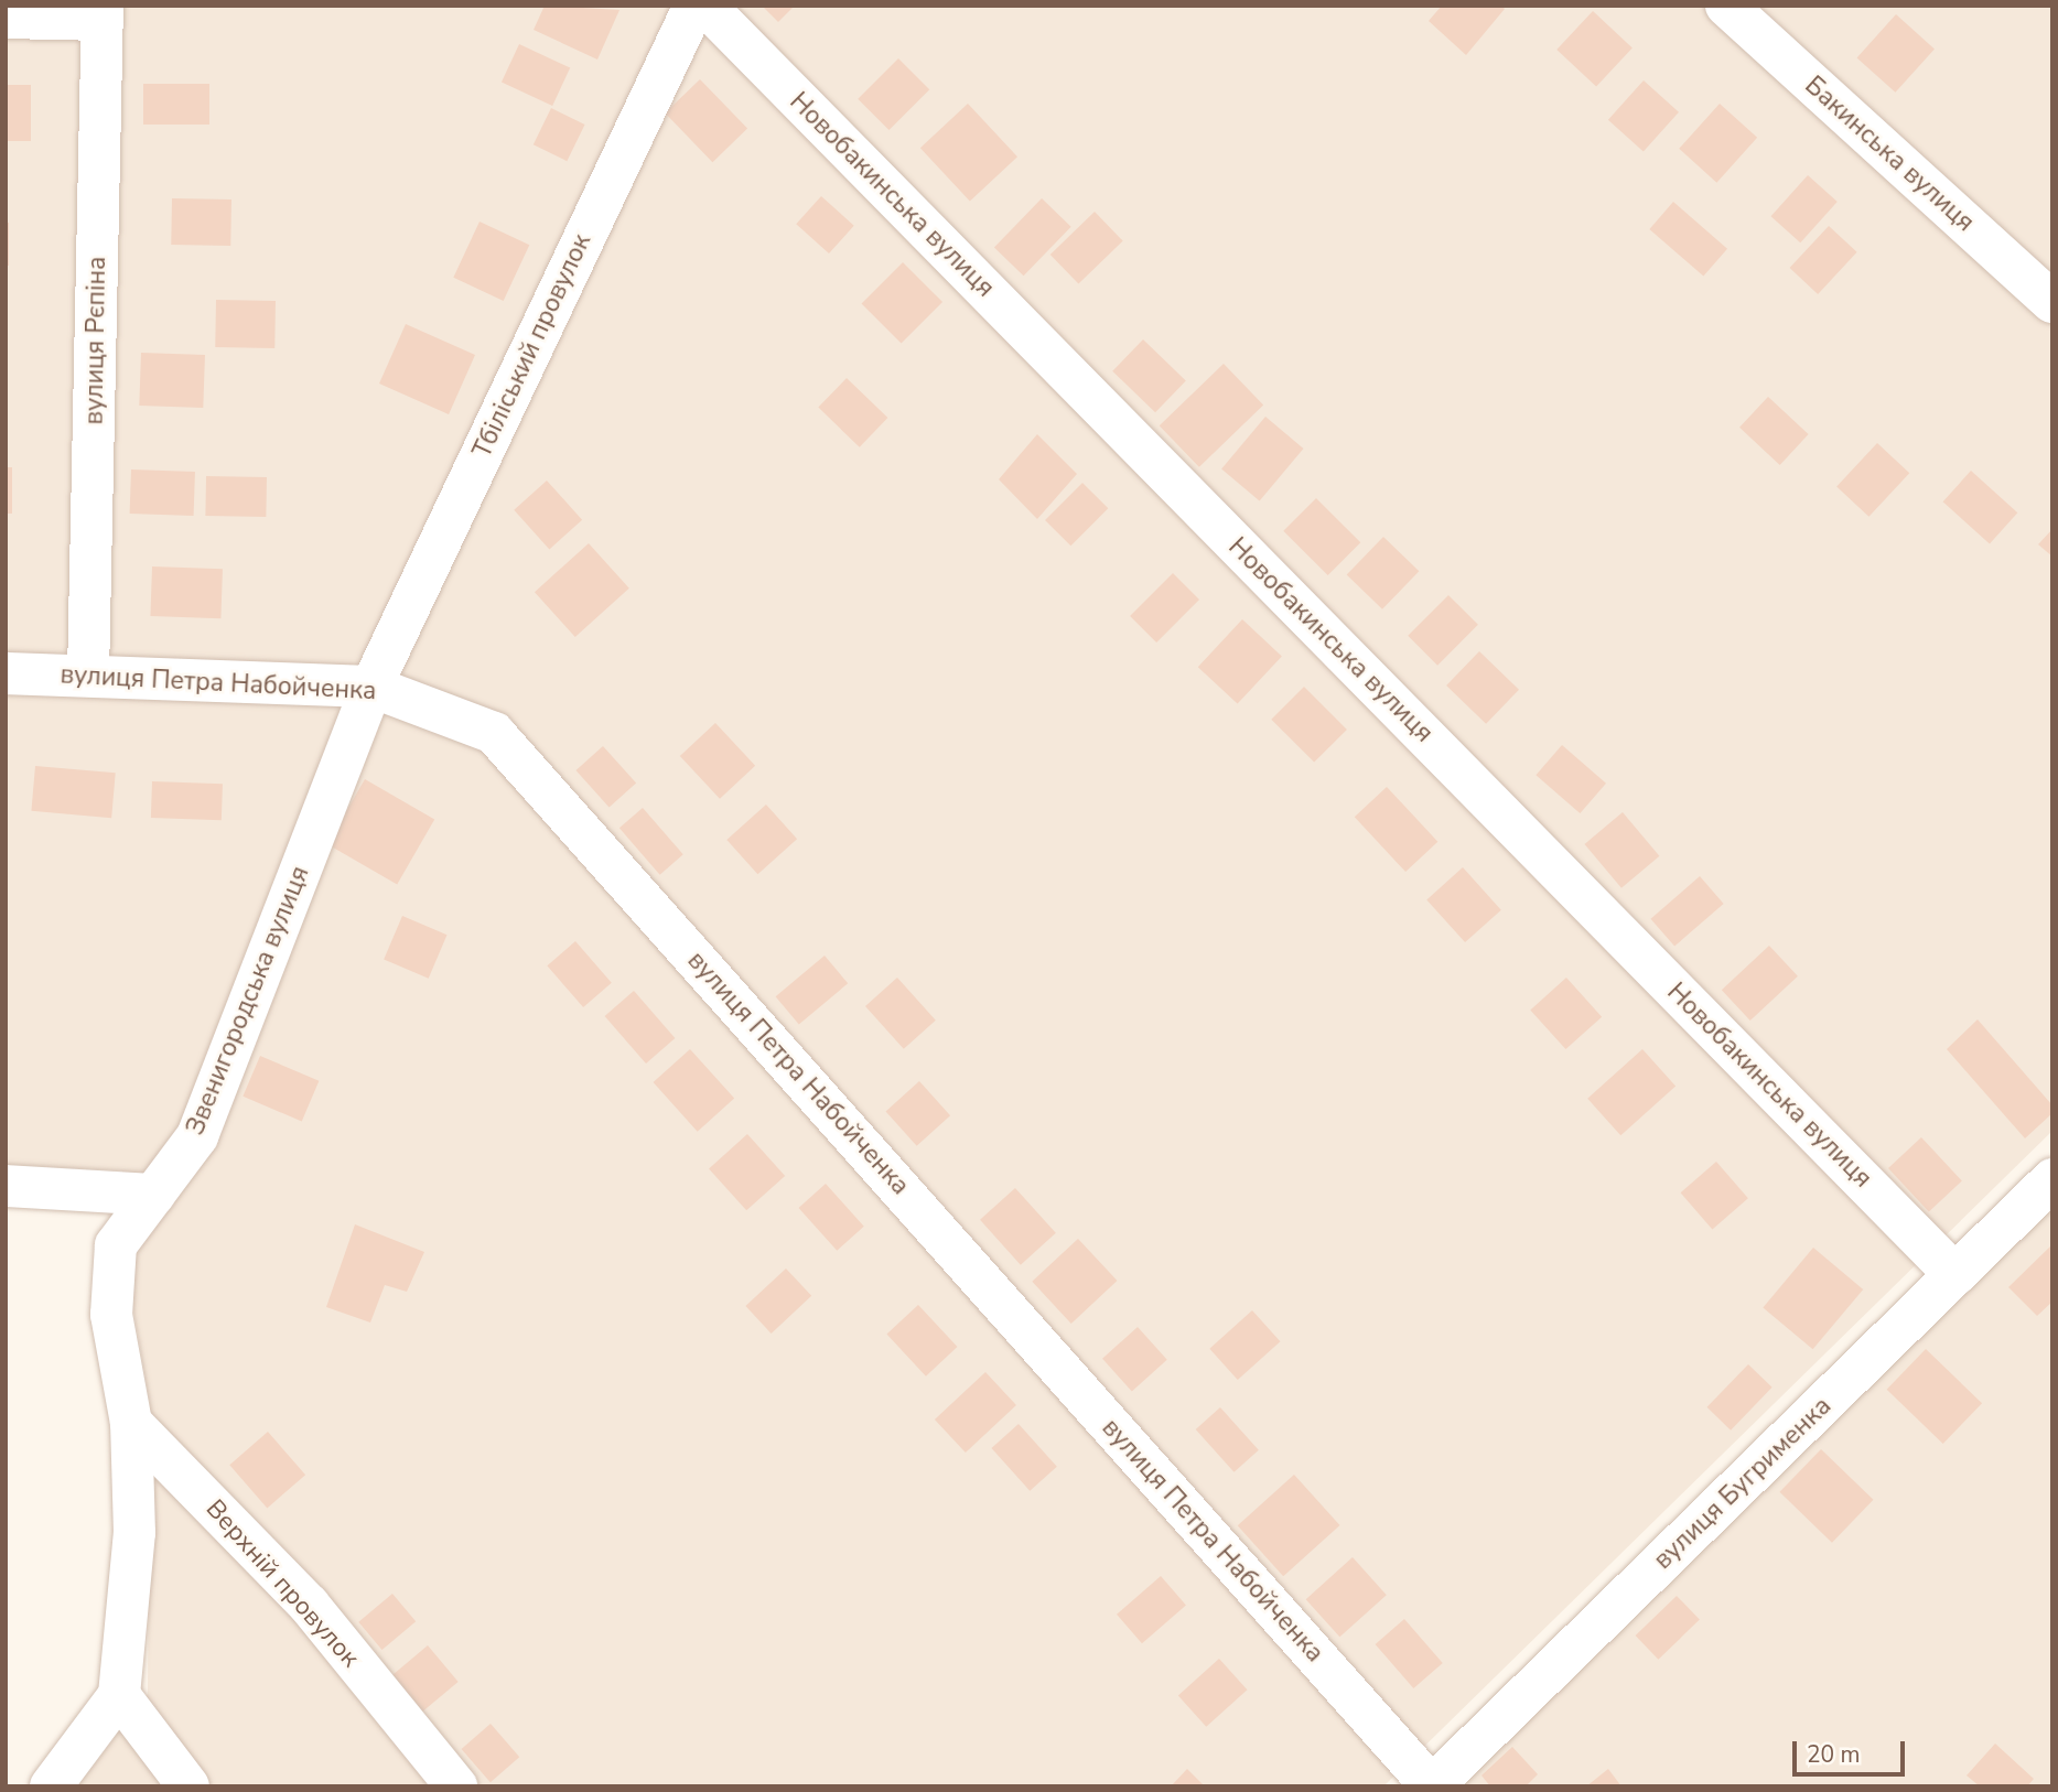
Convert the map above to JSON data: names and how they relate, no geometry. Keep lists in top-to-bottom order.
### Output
{
  "streets": {
    "street": [
      "Бакинська вулиця",
      "Новобакинська вулиця",
      "вулиця Рєпіна",
      "Тбіліський провулок",
      "вулиця Петра Набойченка",
      "Звенигородська вулиця",
      "вулиця Бугрименка",
      "Верхній провулок"
    ]
  },
  "crossings": [
    ["Новобакинська вулиця", "вулиця Бугрименка"],
    ["вулиця Рєпіна", "вулиця Петра Набойченка"],
    ["Тбіліський провулок", "вулиця Петра Набойченка"],
    ["Тбіліський провулок", "Звенигородська вулиця"],
    ["вулиця Петра Набойченка", "Звенигородська вулиця"],
    ["вулиця Петра Набойченка", "вулиця Бугрименка"],
    ["Звенигородська вулиця", "Верхній провулок"]
  ],
  "scale_bar": "20 m"
}
